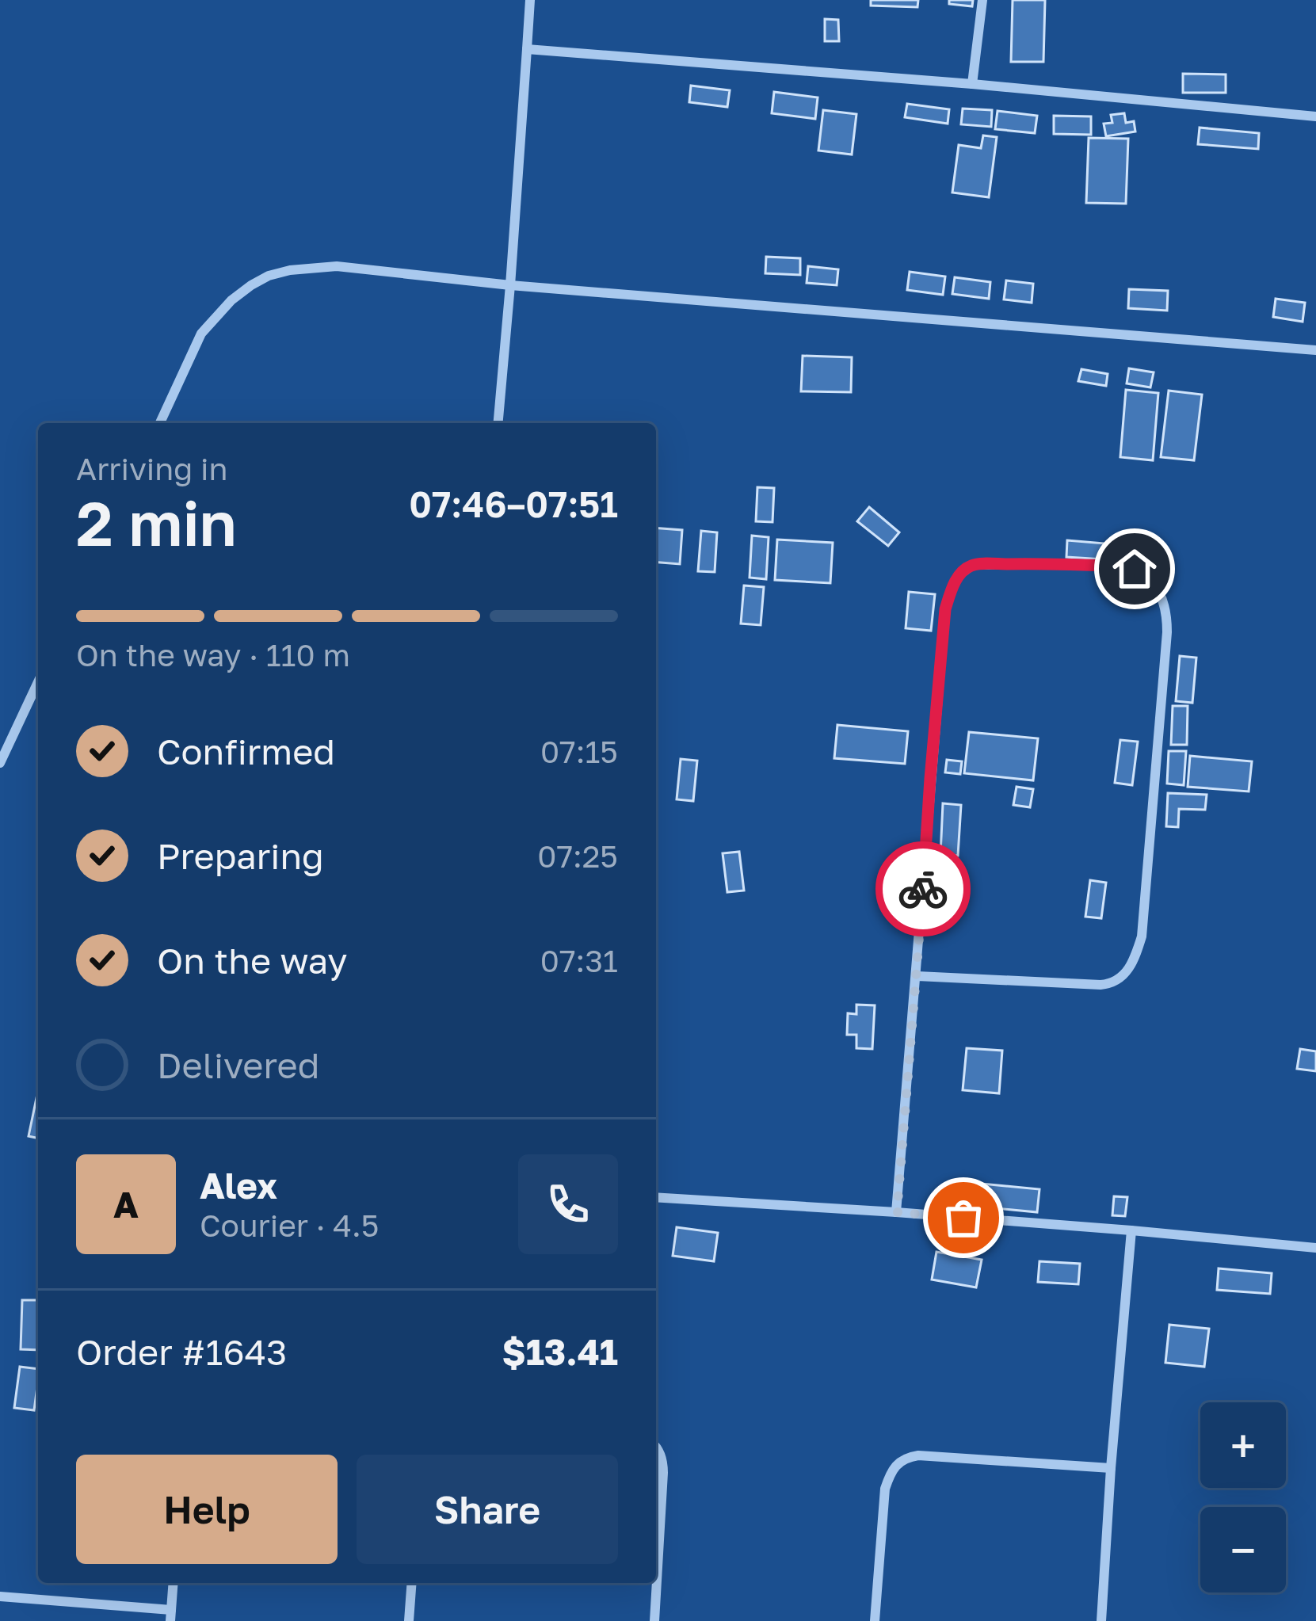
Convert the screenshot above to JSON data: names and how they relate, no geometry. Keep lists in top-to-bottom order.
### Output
{
  "page": {
    "heading": ["2 min", "Arriving in", "07:46–07:51"],
    "panel": [
      "Alex",
      "Courier · 4.5",
      "Order #1643",
      "$13.41"
    ],
    "bar": "On the way · 110 m",
    "list": [
      ["Confirmed", "07:15"],
      ["Preparing", "07:25"],
      ["On the way", "07:31"],
      "Delivered"
    ],
    "round": "A",
    "map_buttons": ["+", "−"],
    "buttons": ["Help", "Share"]
  }
}
